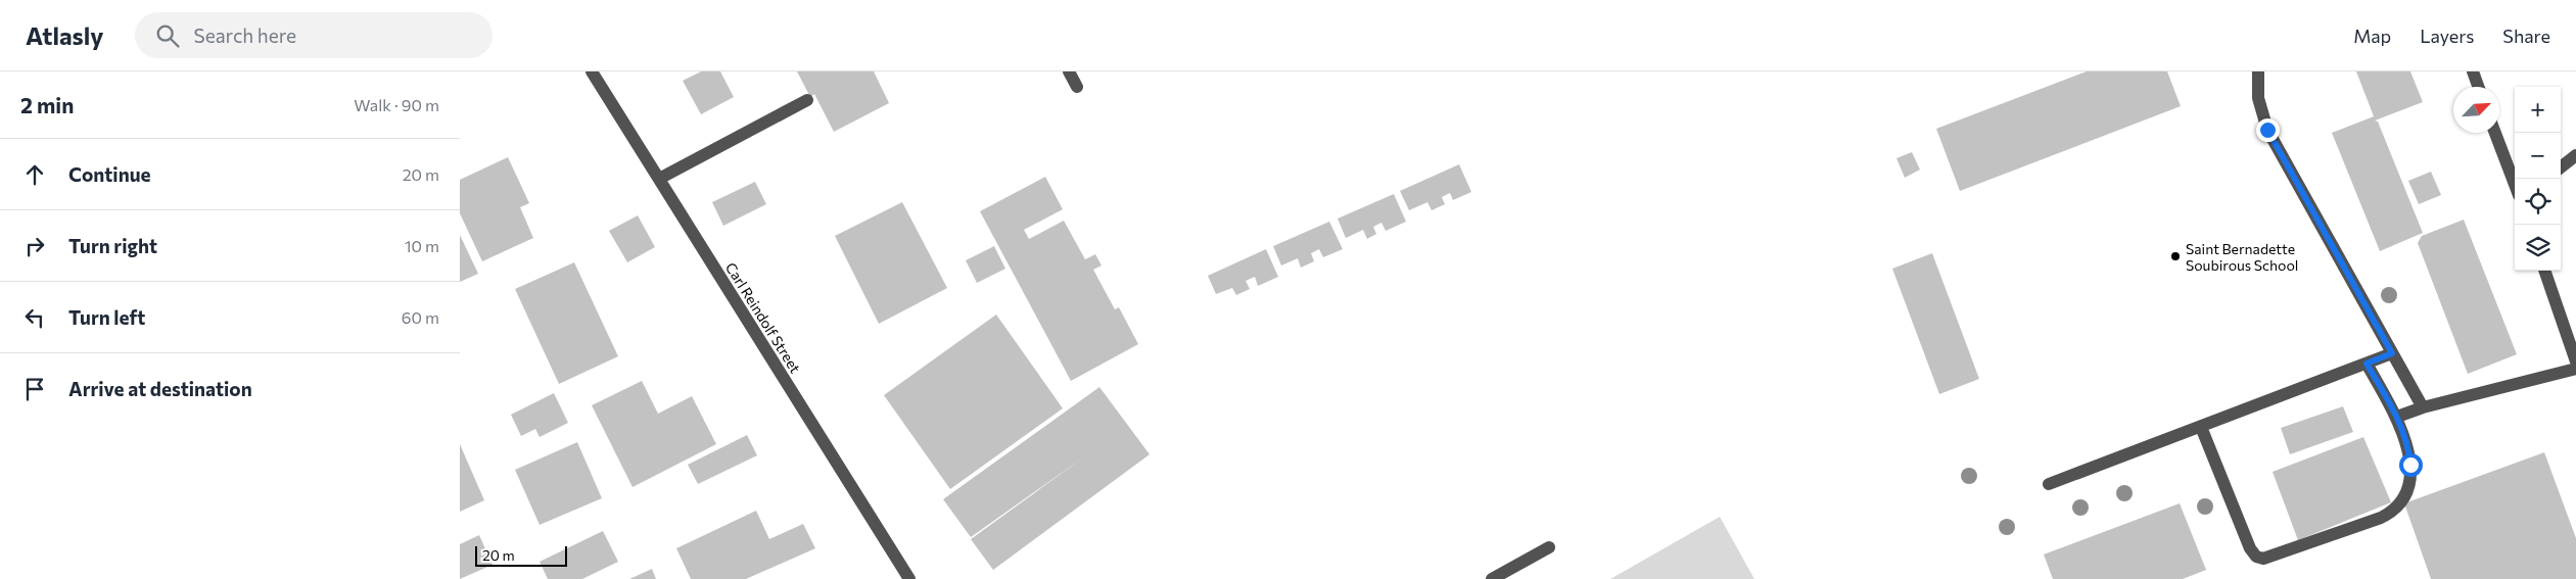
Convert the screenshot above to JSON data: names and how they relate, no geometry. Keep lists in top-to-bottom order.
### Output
{
  "streets": {
    "street": ["Carl Reindolf Street"]
  },
  "places": ["Saint Bernadette Soubirous School"],
  "scale_bar": "20 m",
  "north": "top right",
  "page": {
    "header": "Atlasly",
    "search": "Search here",
    "nav": ["Map", "Layers", "Share"],
    "heading": ["2 min", "Walk · 90 m"],
    "map_buttons": ["+", "−"],
    "list": [
      ["Continue", "20 m"],
      ["Turn right", "10 m"],
      ["Turn left", "60 m"],
      "Arrive at destination"
    ],
    "scale": "20 m"
  }
}
